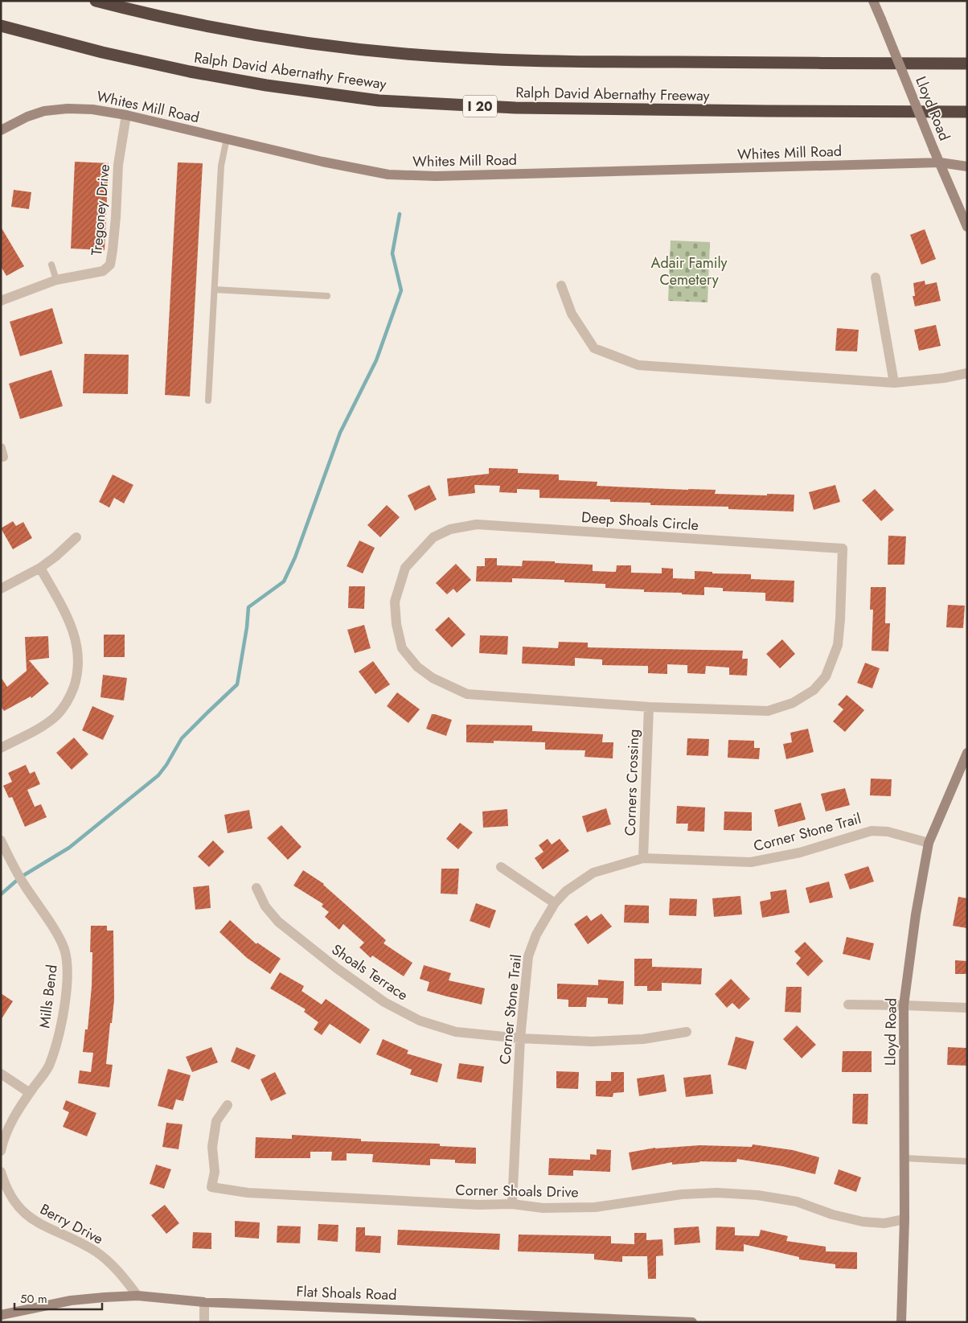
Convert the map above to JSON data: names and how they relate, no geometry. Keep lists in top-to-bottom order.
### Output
{
  "streets": {
    "highway": ["Ralph David Abernathy Freeway", "I 20"],
    "street": [
      "Whites Mill Road",
      "Lloyd Road",
      "Tregoney Drive",
      "Deep Shoals Circle",
      "Corners Crossing",
      "Corner Stone Trail",
      "Shoals Terrace",
      "Mills Bend",
      "Corner Shoals Drive",
      "Berry Drive",
      "Flat Shoals Road"
    ]
  },
  "crossings": [
    ["Whites Mill Road", "Lloyd Road"],
    ["Whites Mill Road", "Tregoney Drive"],
    ["Lloyd Road", "Corner Stone Trail"],
    ["Lloyd Road", "Corner Shoals Drive"],
    ["Deep Shoals Circle", "Corners Crossing"],
    ["Corners Crossing", "Corner Stone Trail"],
    ["Corner Stone Trail", "Shoals Terrace"],
    ["Corner Stone Trail", "Corner Shoals Drive"],
    ["Berry Drive", "Flat Shoals Road"]
  ],
  "parks": ["Adair Family Cemetery"],
  "scale_bar": "50 m"
}
